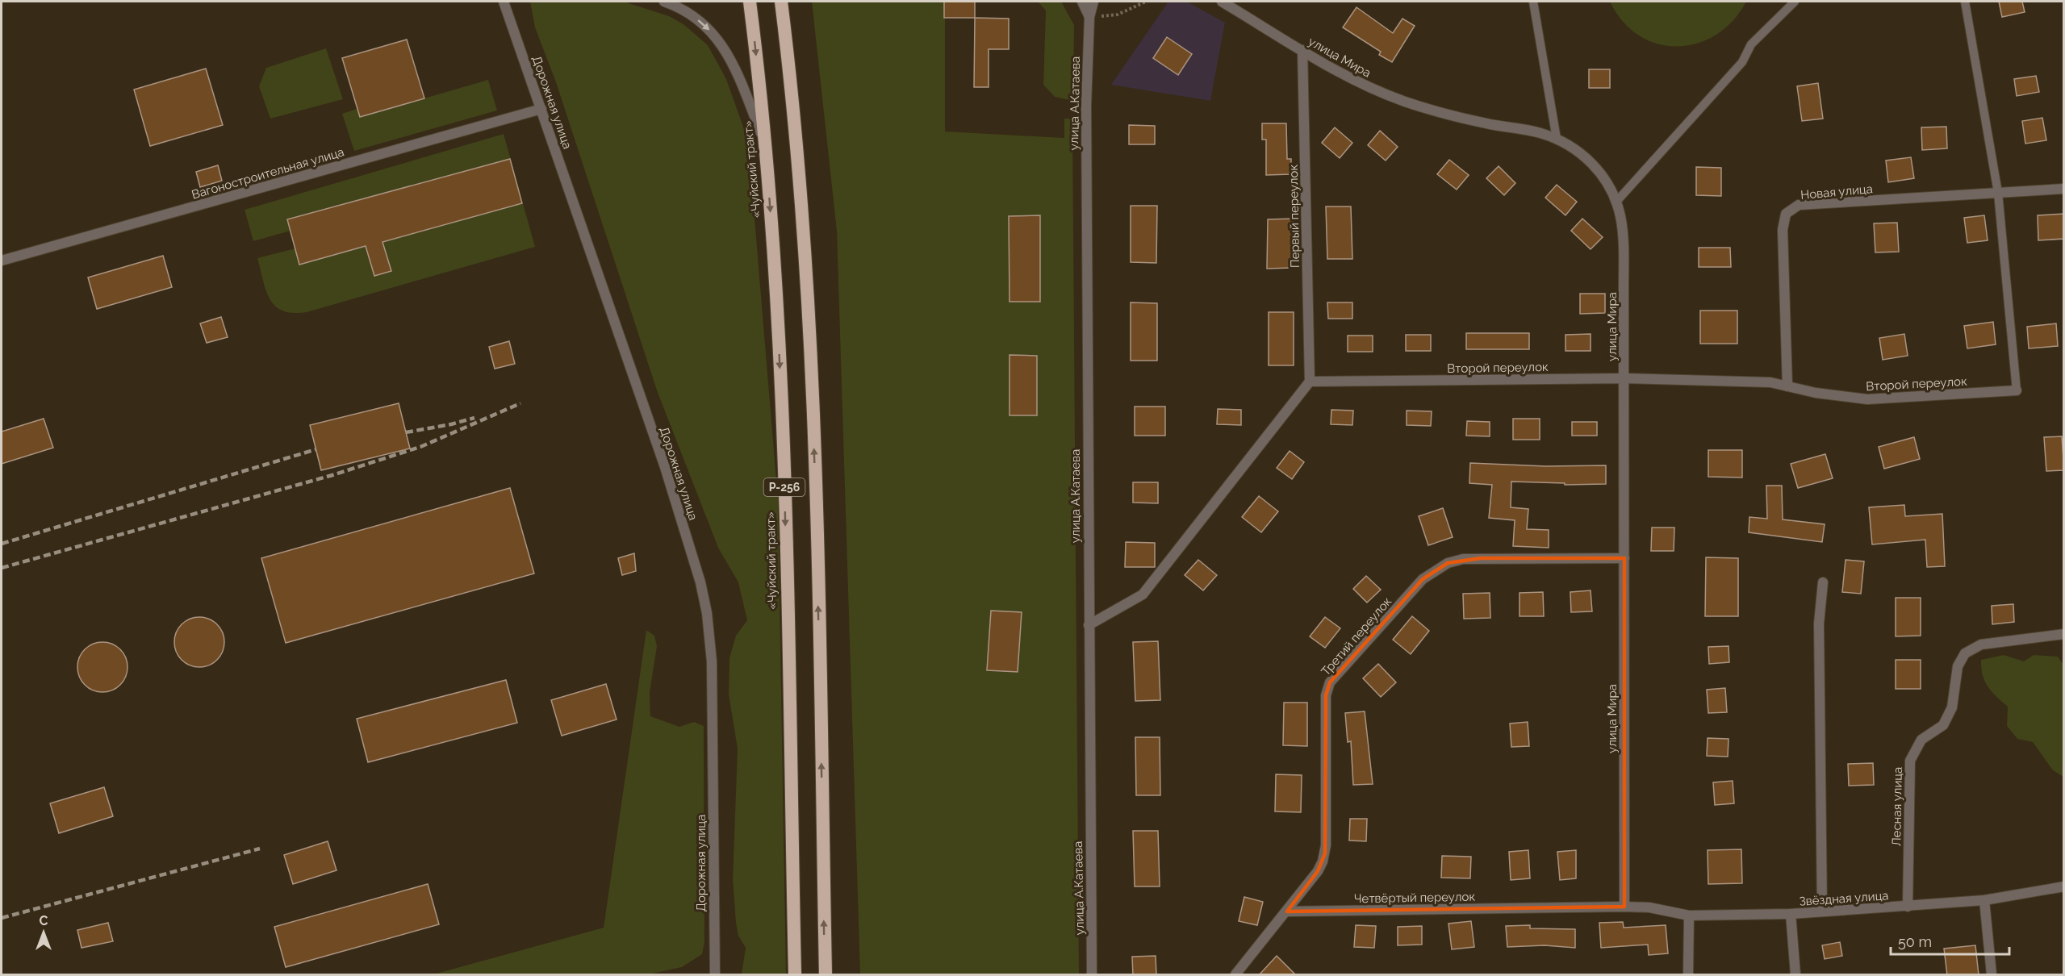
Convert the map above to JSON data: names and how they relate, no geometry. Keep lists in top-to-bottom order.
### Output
{
  "streets": {
    "highway": ["«Чуйский тракт»", "Р-256"],
    "street": [
      "улица Мира",
      "Дорожная улица",
      "улица А.Катаева",
      "Вагоностроительная улица",
      "Новая улица",
      "Первый переулок",
      "Второй переулок",
      "Третий переулок",
      "Лесная улица",
      "Четвёртый переулок",
      "Звёздная улица"
    ]
  },
  "crossings": [
    ["улица Мира", "Первый переулок"],
    ["улица Мира", "Второй переулок"],
    ["улица Мира", "Третий переулок"],
    ["улица Мира", "Четвёртый переулок"],
    ["улица Мира", "Звёздная улица"],
    ["Дорожная улица", "Вагоностроительная улица"],
    ["Новая улица", "Второй переулок"],
    ["Первый переулок", "Второй переулок"],
    ["Третий переулок", "Четвёртый переулок"],
    ["Лесная улица", "Звёздная улица"],
    ["Четвёртый переулок", "Звёздная улица"]
  ],
  "scale_bar": "50 m",
  "north": "top"
}
